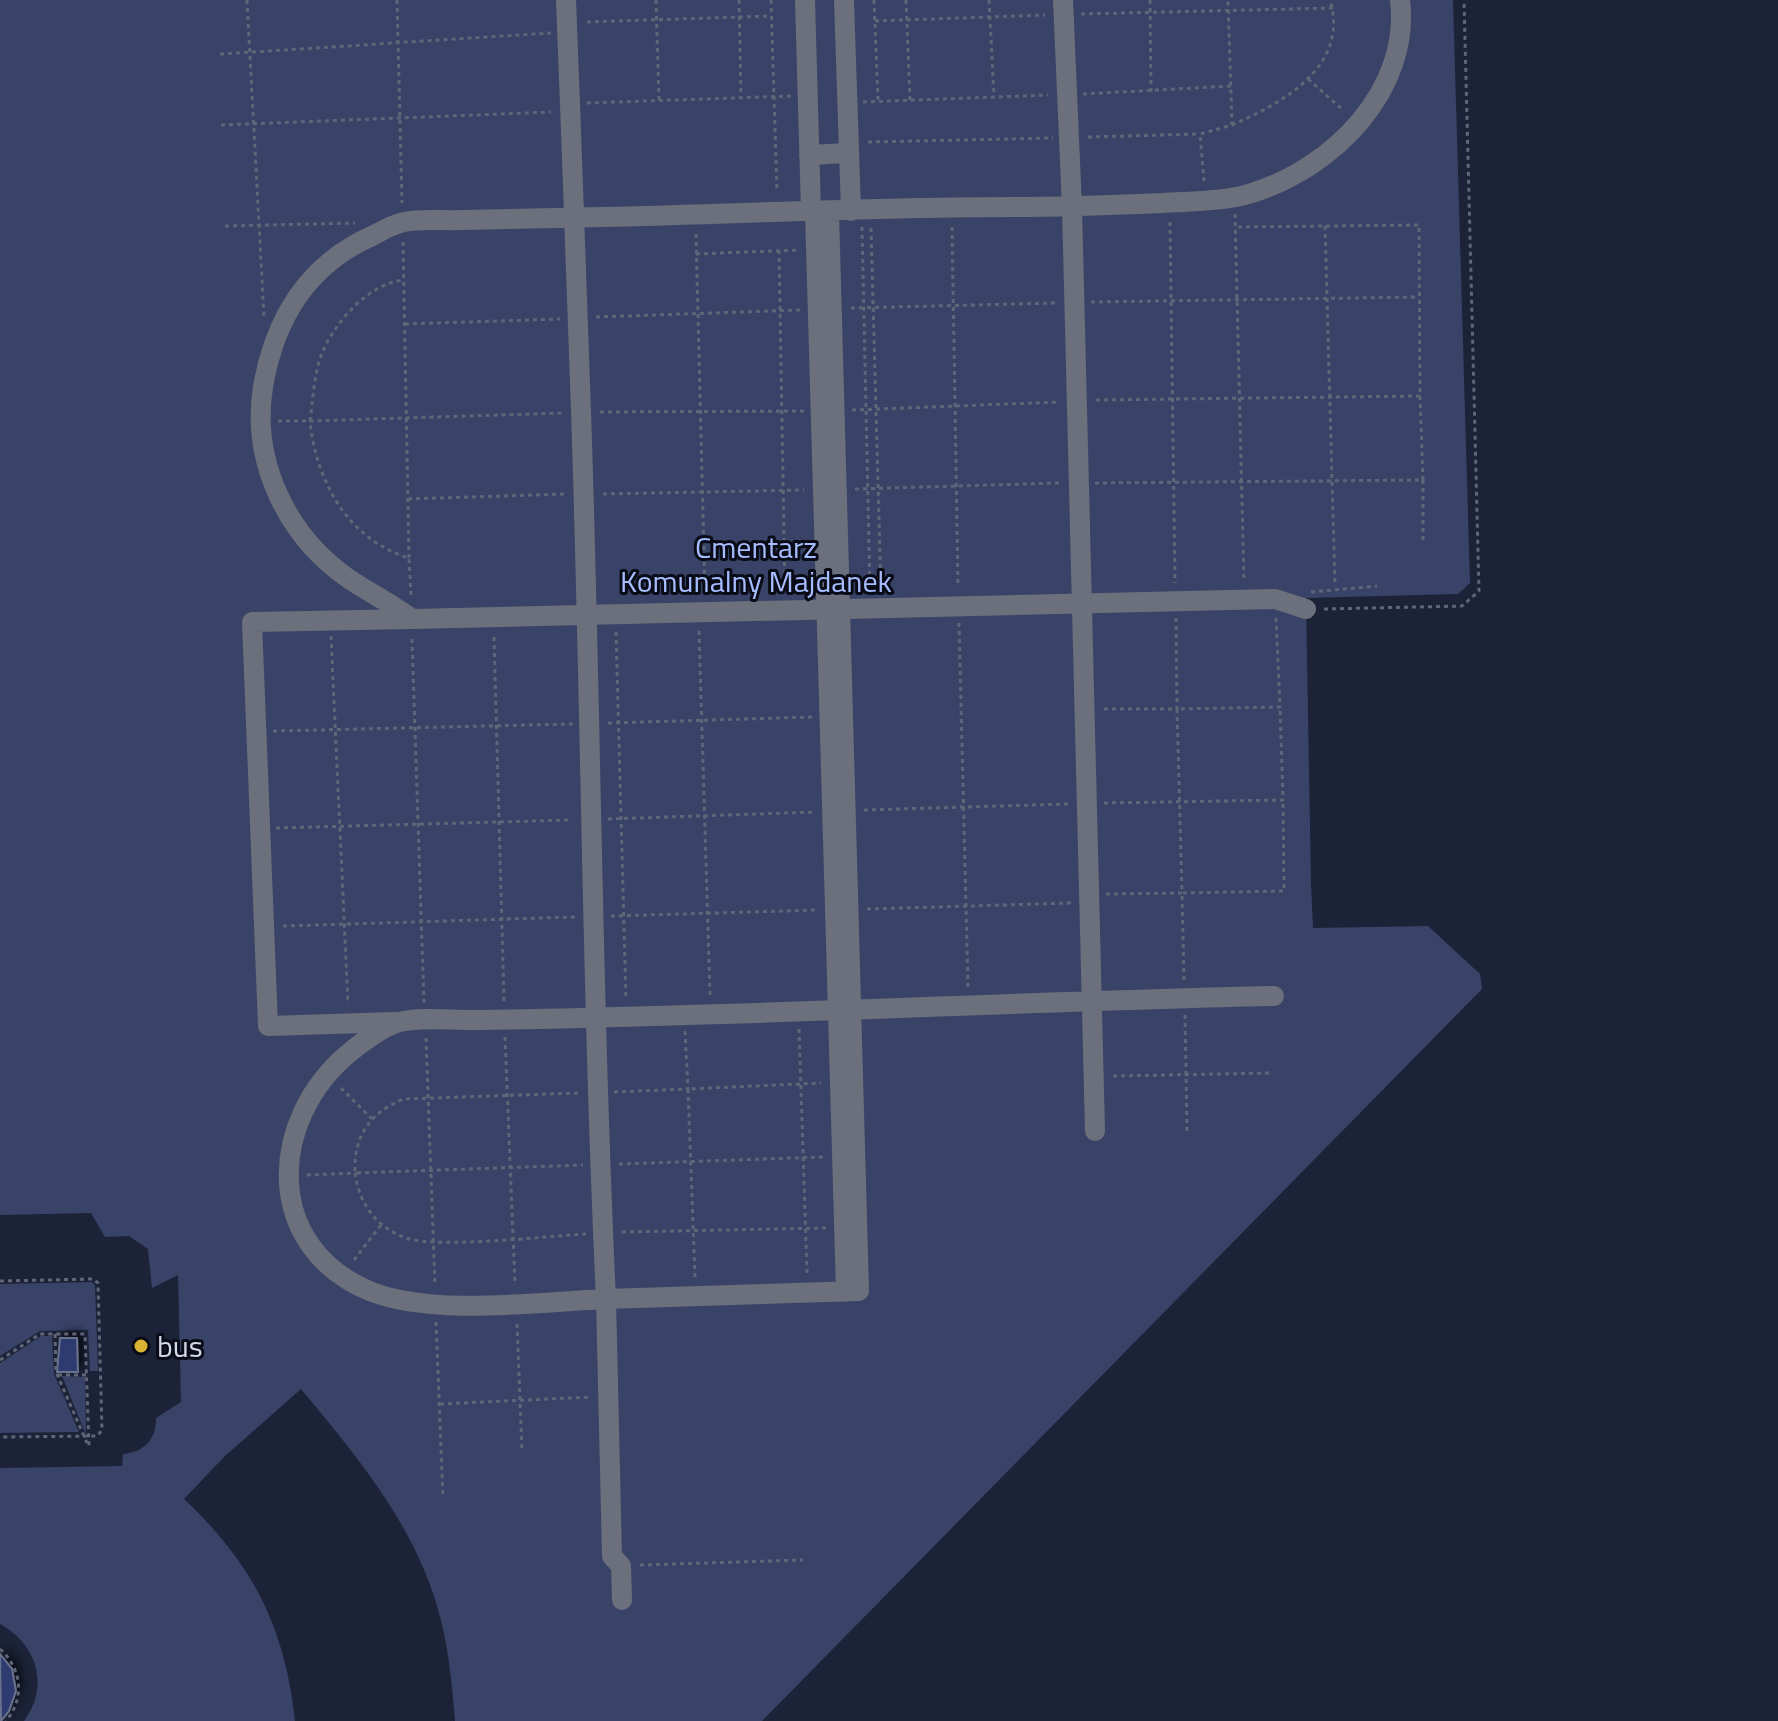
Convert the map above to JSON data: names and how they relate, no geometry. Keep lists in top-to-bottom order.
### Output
{
  "parks": ["Cmentarz Komunalny Majdanek"],
  "places": ["bus"]
}
